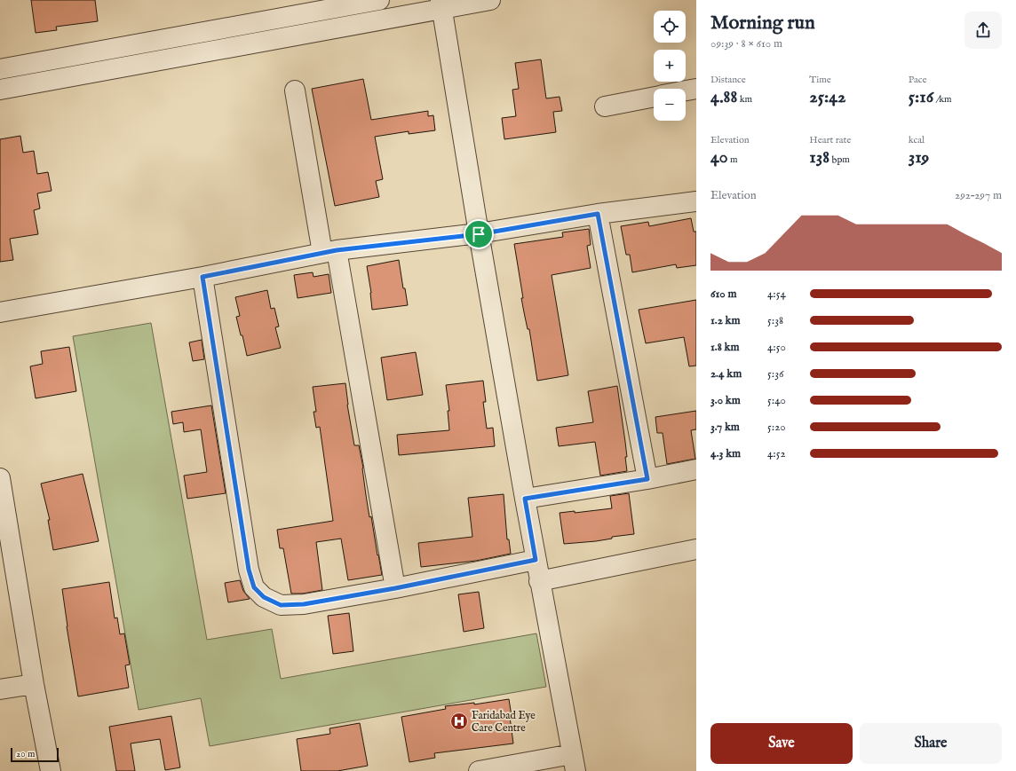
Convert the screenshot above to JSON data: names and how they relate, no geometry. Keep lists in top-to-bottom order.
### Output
{
  "places": {
    "hospital": ["Faridabad Eye Care Centre"]
  },
  "scale_bar": "20 m",
  "page": {
    "heading": ["Morning run", "09:39 · 8 × 610 m"],
    "map_buttons": ["+", "−"],
    "stats": [
      ["Distance", "4.88 km"],
      ["Time", "25:42"],
      ["Pace", "5:16 /km"],
      ["Elevation", "40 m"],
      ["Heart rate", "138 bpm"],
      ["kcal", "319"]
    ],
    "chart": ["Elevation", "292–297 m"],
    "list": [
      {
        "name": "610 m",
        "note": "4:54"
      },
      {
        "name": "1.2 km",
        "note": "5:38"
      },
      {
        "name": "1.8 km",
        "note": "4:50"
      },
      {
        "name": "2.4 km",
        "note": "5:36"
      },
      {
        "name": "3.0 km",
        "note": "5:40"
      },
      {
        "name": "3.7 km",
        "note": "5:20"
      },
      {
        "name": "4.3 km",
        "note": "4:52"
      }
    ],
    "buttons": ["Save", "Share"],
    "scale": "20 m"
  }
}
